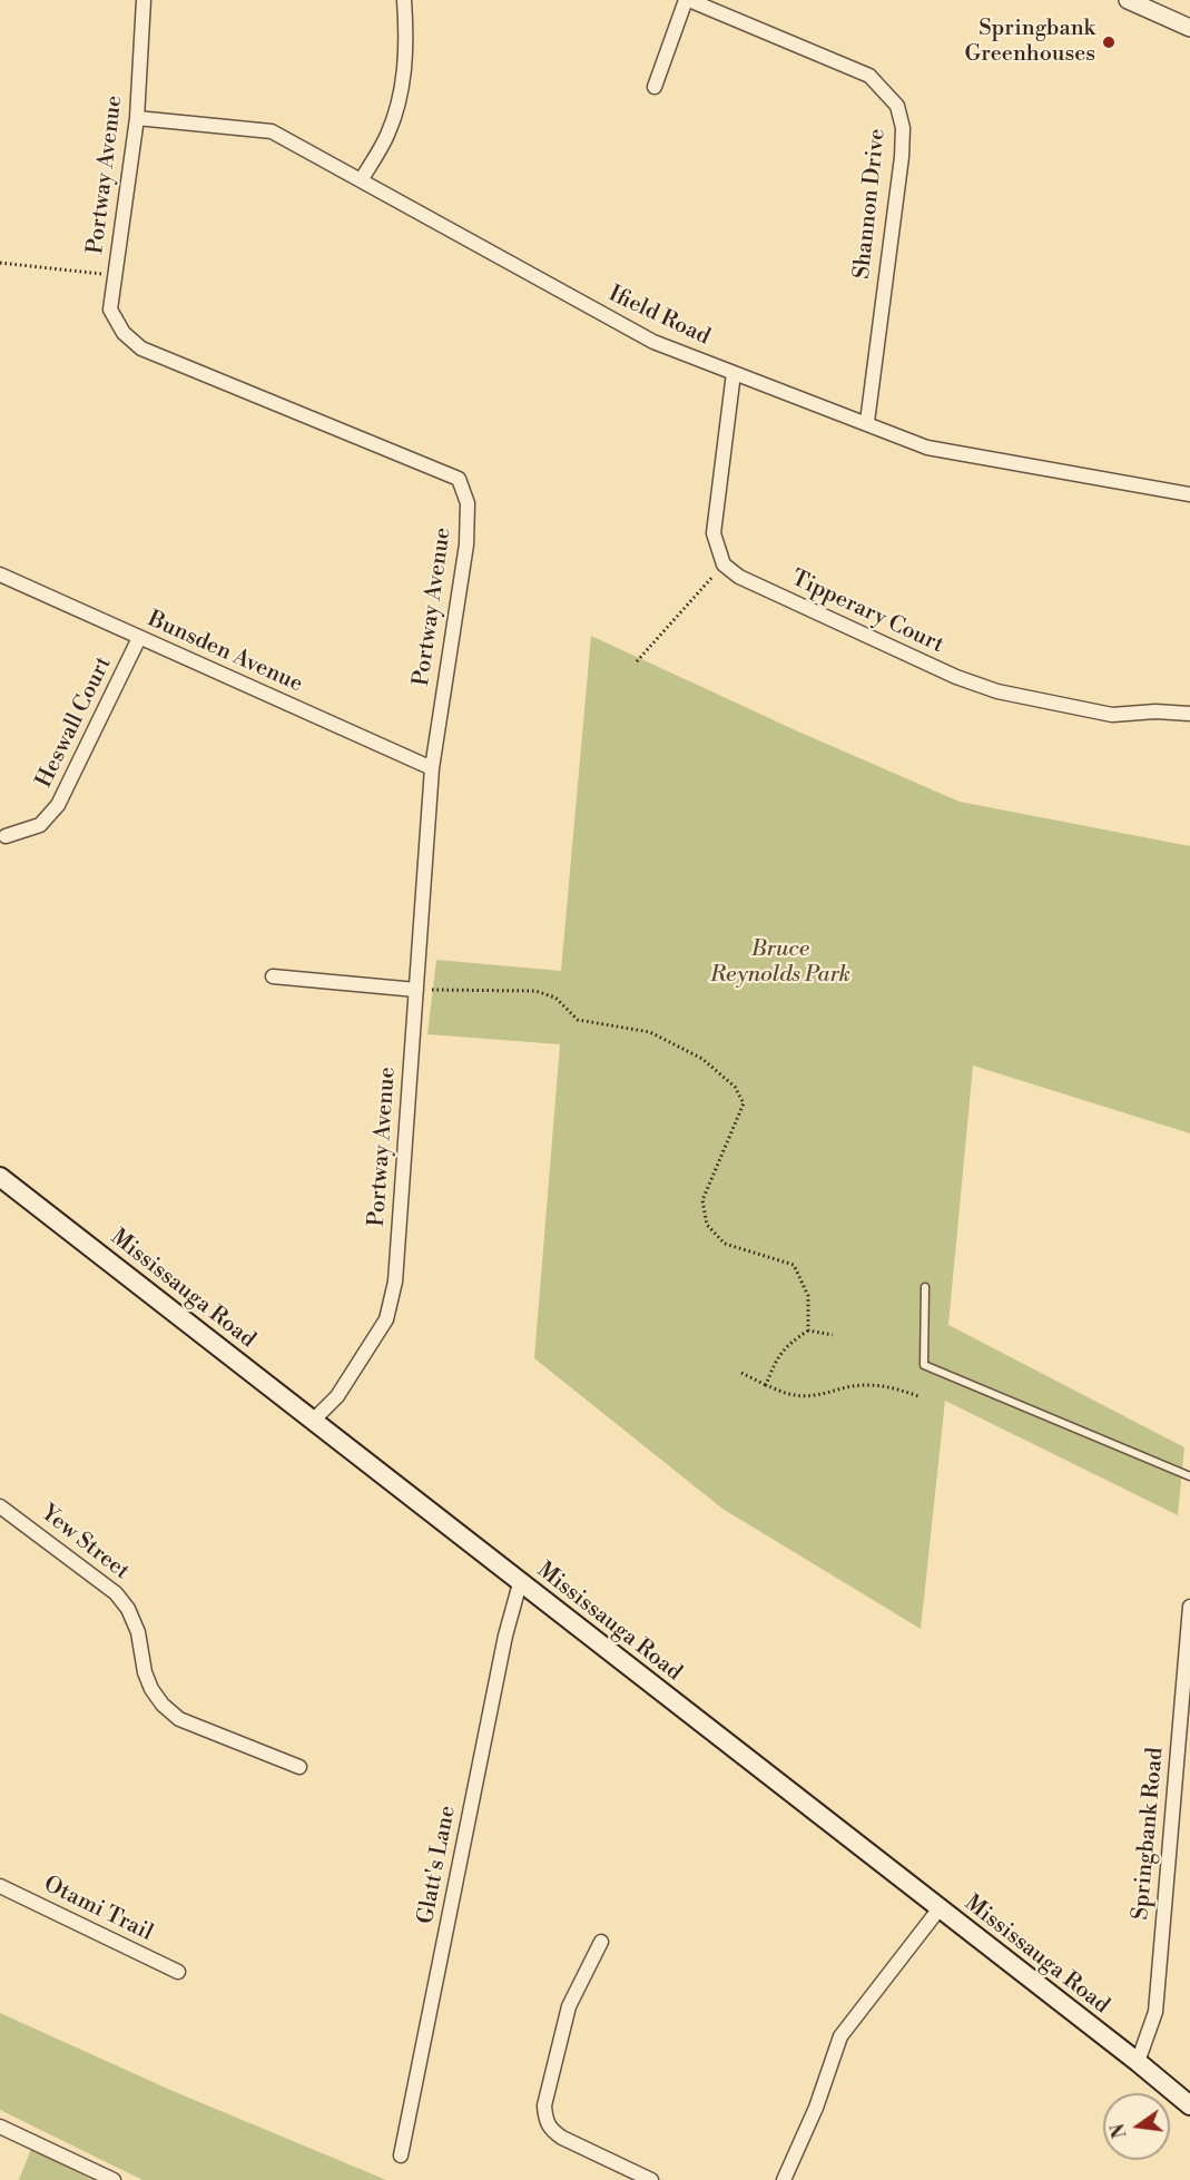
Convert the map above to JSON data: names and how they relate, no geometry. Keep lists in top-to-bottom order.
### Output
{
  "streets": {
    "main road": ["Mississauga Road"],
    "street": [
      "Portway Avenue",
      "Shannon Drive",
      "Ifield Road",
      "Tipperary Court",
      "Bunsden Avenue",
      "Heswall Court",
      "Yew Street",
      "Springbank Road",
      "Glatt's Lane",
      "Otami Trail"
    ]
  },
  "crossings": [
    ["Portway Avenue", "Ifield Road"],
    ["Portway Avenue", "Bunsden Avenue"],
    ["Portway Avenue", "Mississauga Road"],
    ["Shannon Drive", "Ifield Road"],
    ["Bunsden Avenue", "Heswall Court"],
    ["Mississauga Road", "Springbank Road"],
    ["Mississauga Road", "Glatt's Lane"]
  ],
  "parks": ["Bruce Reynolds Park"],
  "places": ["Springbank Greenhouses"],
  "north": "left"
}
